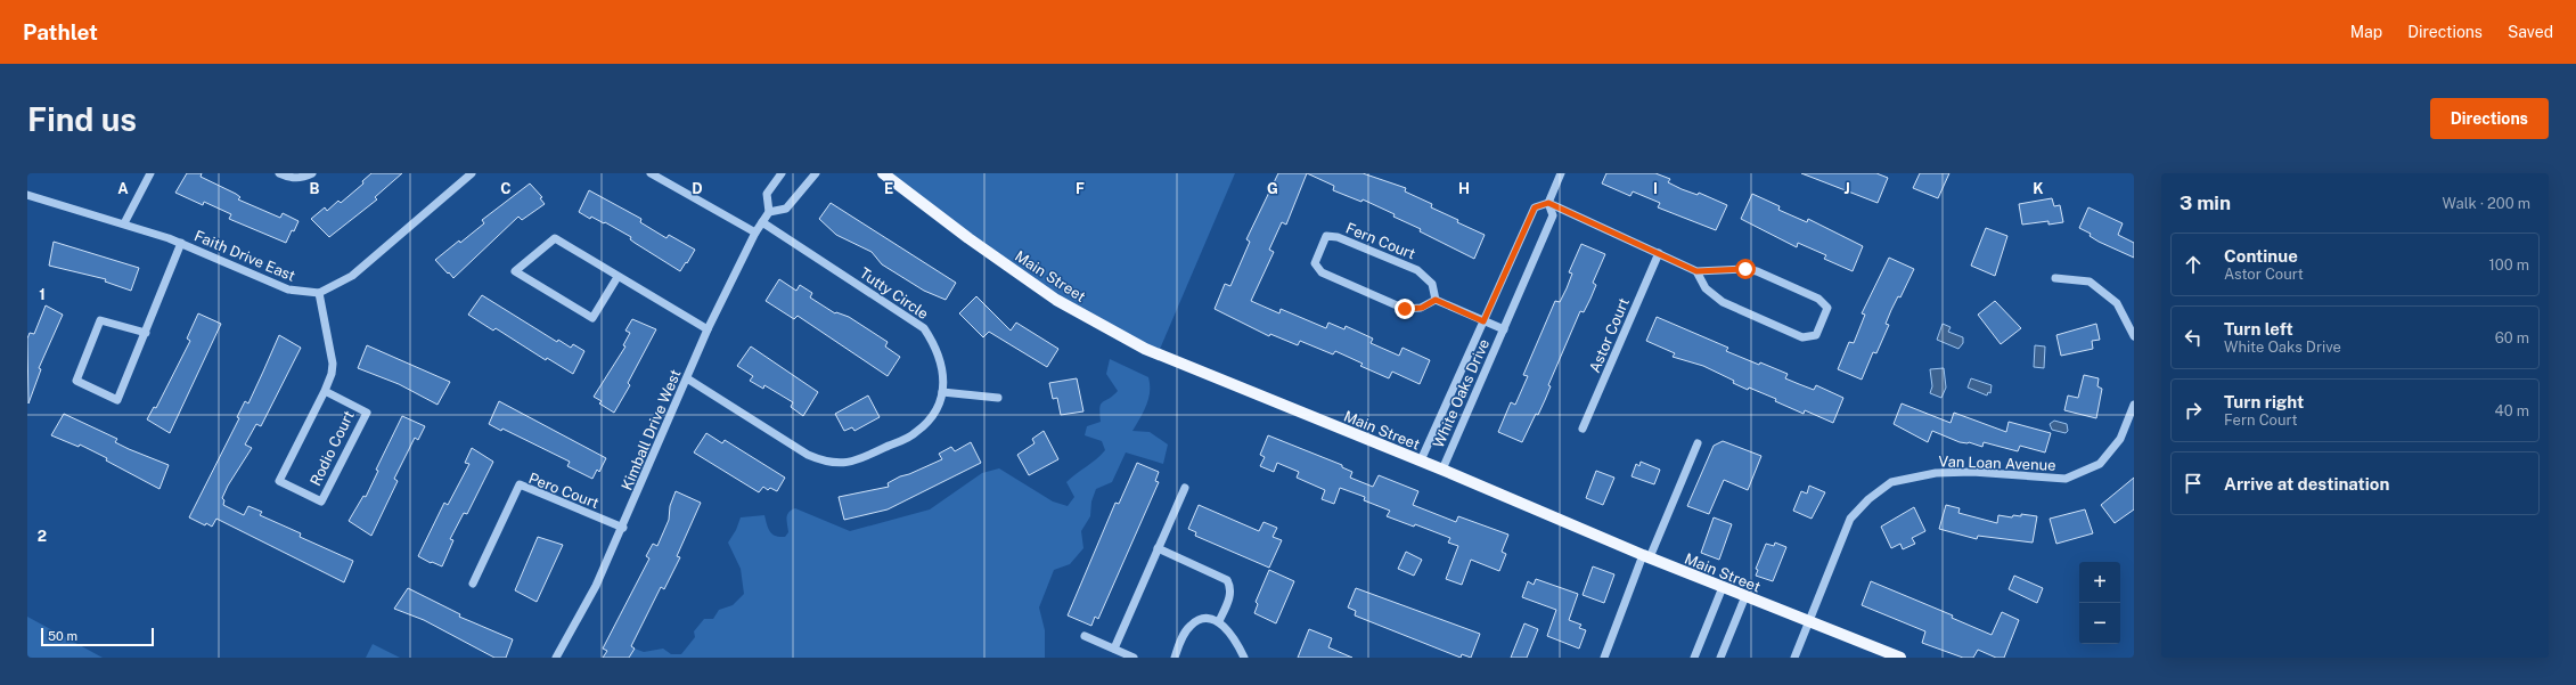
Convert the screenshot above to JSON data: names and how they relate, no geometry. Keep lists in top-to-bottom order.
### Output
{
  "streets": {
    "main road": ["Main Street"],
    "street": [
      "Fern Court",
      "Faith Drive East",
      "Tutty Circle",
      "Astor Court",
      "White Oaks Drive",
      "Kimball Drive West",
      "Rodio Court",
      "Van Loan Avenue",
      "Pero Court"
    ]
  },
  "crossings": [
    ["Faith Drive East", "Rodio Court"],
    ["Main Street", "White Oaks Drive"],
    ["Main Street", "Van Loan Avenue"],
    ["Tutty Circle", "Kimball Drive West"],
    ["Kimball Drive West", "Pero Court"]
  ],
  "scale_bar": "50 m",
  "page": {
    "header": "Pathlet",
    "nav": ["Map", "Directions", "Saved"],
    "buttons": "Directions",
    "title": "Find us",
    "heading": ["3 min", "Walk · 200 m"],
    "list": [
      ["Continue", "Astor Court", "100 m"],
      ["Turn left", "White Oaks Drive", "60 m"],
      ["Turn right", "Fern Court", "40 m"],
      "Arrive at destination"
    ],
    "map_buttons": ["+", "−"],
    "scale": "50 m"
  },
  "grid": {
    "columns": [
      "A",
      "B",
      "C",
      "D",
      "E",
      "F",
      "G",
      "H",
      "I",
      "J",
      "K"
    ],
    "rows": ["1", "2"]
  }
}
